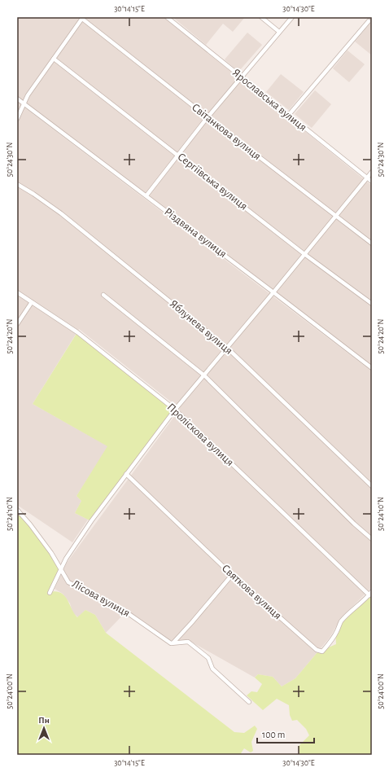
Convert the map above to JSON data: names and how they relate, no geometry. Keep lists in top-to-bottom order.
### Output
{
  "streets": {
    "street": [
      "Ярославська вулиця",
      "Світанкова вулиця",
      "Сергіївська вулиця",
      "Різдвяна вулиця",
      "Яблунева вулиця",
      "Проліскова вулиця",
      "Святкова вулиця",
      "Лісова вулиця"
    ]
  },
  "crossings": [
    ["Проліскова вулиця", "Святкова вулиця"]
  ],
  "scale_bar": "100 m",
  "north": "top",
  "coordinates": [
    "30°14'15\"E",
    "30°14'30\"E",
    "50°24'30\"N",
    "50°24'20\"N",
    "50°24'10\"N",
    "50°24'00\"N"
  ]
}
